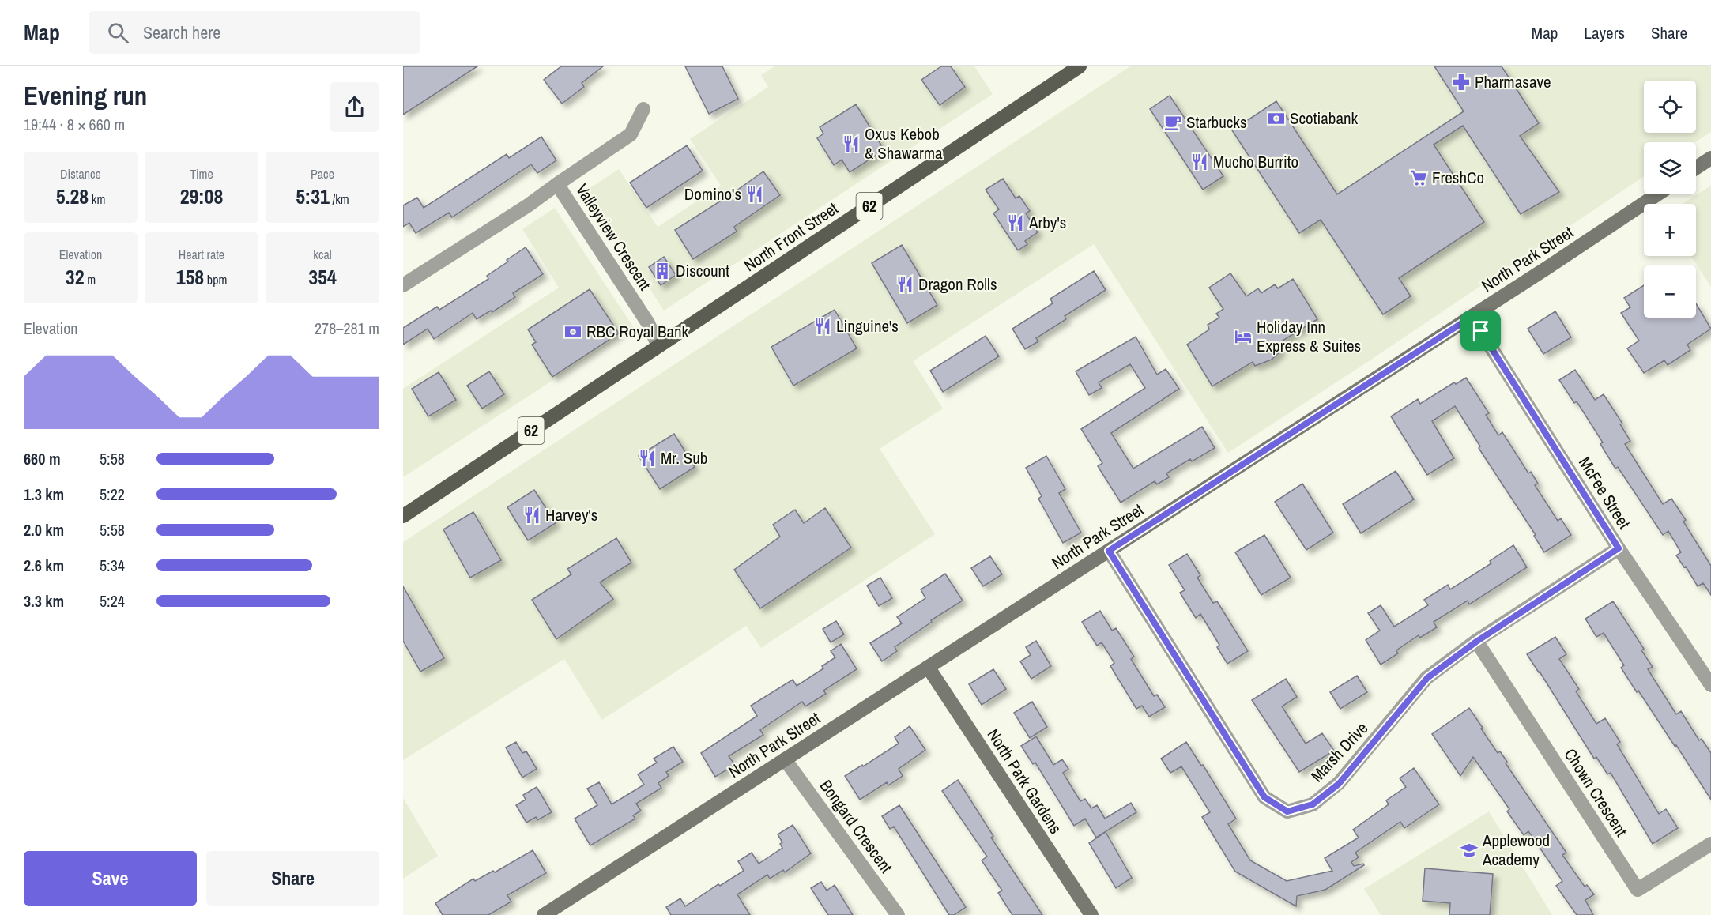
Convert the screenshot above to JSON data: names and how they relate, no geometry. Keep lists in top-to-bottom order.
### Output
{
  "streets": {
    "main road": ["62", "North Front Street"],
    "street": [
      "Valleyview Crescent",
      "North Park Street",
      "McFee Street",
      "Marsh Drive",
      "North Park Gardens",
      "Chown Crescent",
      "Bongard Crescent"
    ]
  },
  "crossings": [
    ["Valleyview Crescent", "North Front Street"],
    ["North Park Street", "McFee Street"],
    ["North Park Street", "Marsh Drive"],
    ["North Park Street", "North Park Gardens"],
    ["North Park Street", "Bongard Crescent"],
    ["McFee Street", "Marsh Drive"],
    ["Marsh Drive", "Chown Crescent"]
  ],
  "places": {
    "pharmacy": ["Pharmasave"],
    "bank": ["Scotiabank", "RBC Royal Bank"],
    "cafe": ["Starbucks"],
    "restaurant": [
      "Oxus Kebob & Shawarma",
      "Mucho Burrito",
      "Domino's",
      "Arby's",
      "Dragon Rolls",
      "Linguine's",
      "Mr. Sub",
      "Harvey's"
    ],
    "supermarket": ["FreshCo"],
    "building": ["Discount"],
    "hotel": ["Holiday Inn Express & Suites"],
    "school or university": ["Applewood Academy"]
  },
  "page": {
    "header": "Map",
    "search": "Search here",
    "nav": ["Map", "Layers", "Share"],
    "heading": ["Evening run", "19:44 · 8 × 660 m"],
    "map_buttons": ["+", "−"],
    "stats": [
      ["Distance", "5.28 km"],
      ["Time", "29:08"],
      ["Pace", "5:31 /km"],
      ["Elevation", "32 m"],
      ["Heart rate", "158 bpm"],
      ["kcal", "354"]
    ],
    "chart": ["Elevation", "278–281 m"],
    "list": [
      {
        "name": "660 m",
        "note": "5:58"
      },
      {
        "name": "1.3 km",
        "note": "5:22"
      },
      {
        "name": "2.0 km",
        "note": "5:58"
      },
      {
        "name": "2.6 km",
        "note": "5:34"
      },
      {
        "name": "3.3 km",
        "note": "5:24"
      }
    ],
    "buttons": ["Save", "Share"]
  }
}
